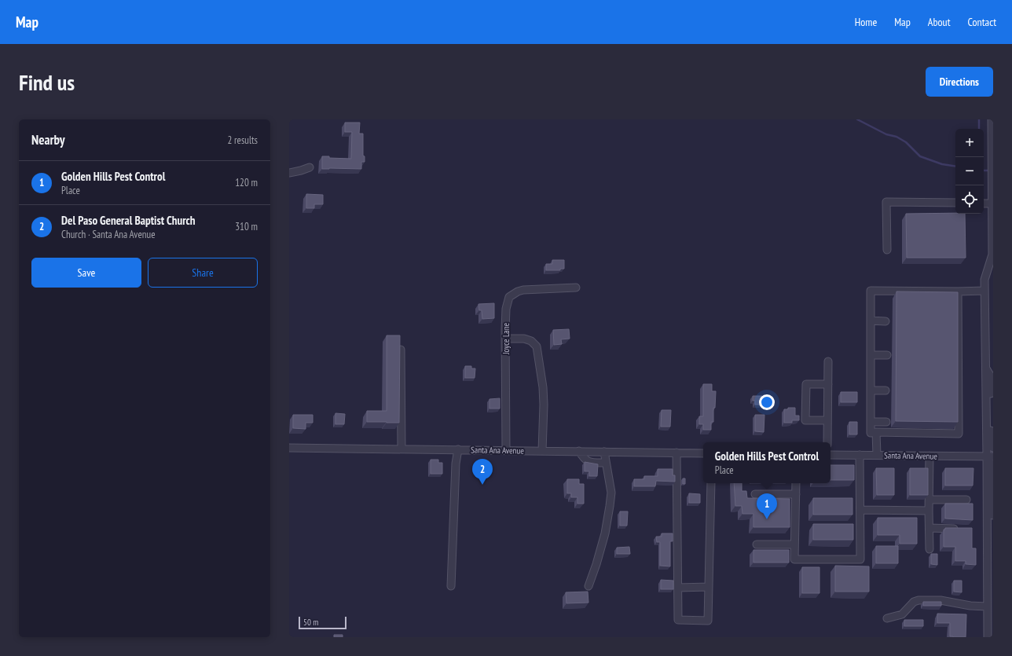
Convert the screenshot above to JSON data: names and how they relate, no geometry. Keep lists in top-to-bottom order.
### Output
{
  "streets": {
    "street": ["Joyce Lane", "Santa Ana Avenue"]
  },
  "crossings": [
    ["Joyce Lane", "Santa Ana Avenue"]
  ],
  "scale_bar": "50 m",
  "page": {
    "header": "Map",
    "nav": [
      "Home",
      "Map",
      "About",
      "Contact"
    ],
    "buttons": [
      "Directions",
      ["Save", "Share"]
    ],
    "title": "Find us",
    "heading": ["Nearby", "2 results"],
    "map_buttons": ["+", "−"],
    "list": [
      {
        "mark": "1",
        "name": "Golden Hills Pest Control",
        "note": "Place",
        "value": "120 m"
      },
      {
        "mark": "2",
        "name": "Del Paso General Baptist Church",
        "note": "Church · Santa Ana Avenue",
        "value": "310 m"
      }
    ],
    "popup": ["Golden Hills Pest Control", "Place"],
    "pins": ["2", "1"],
    "scale": "50 m"
  }
}
